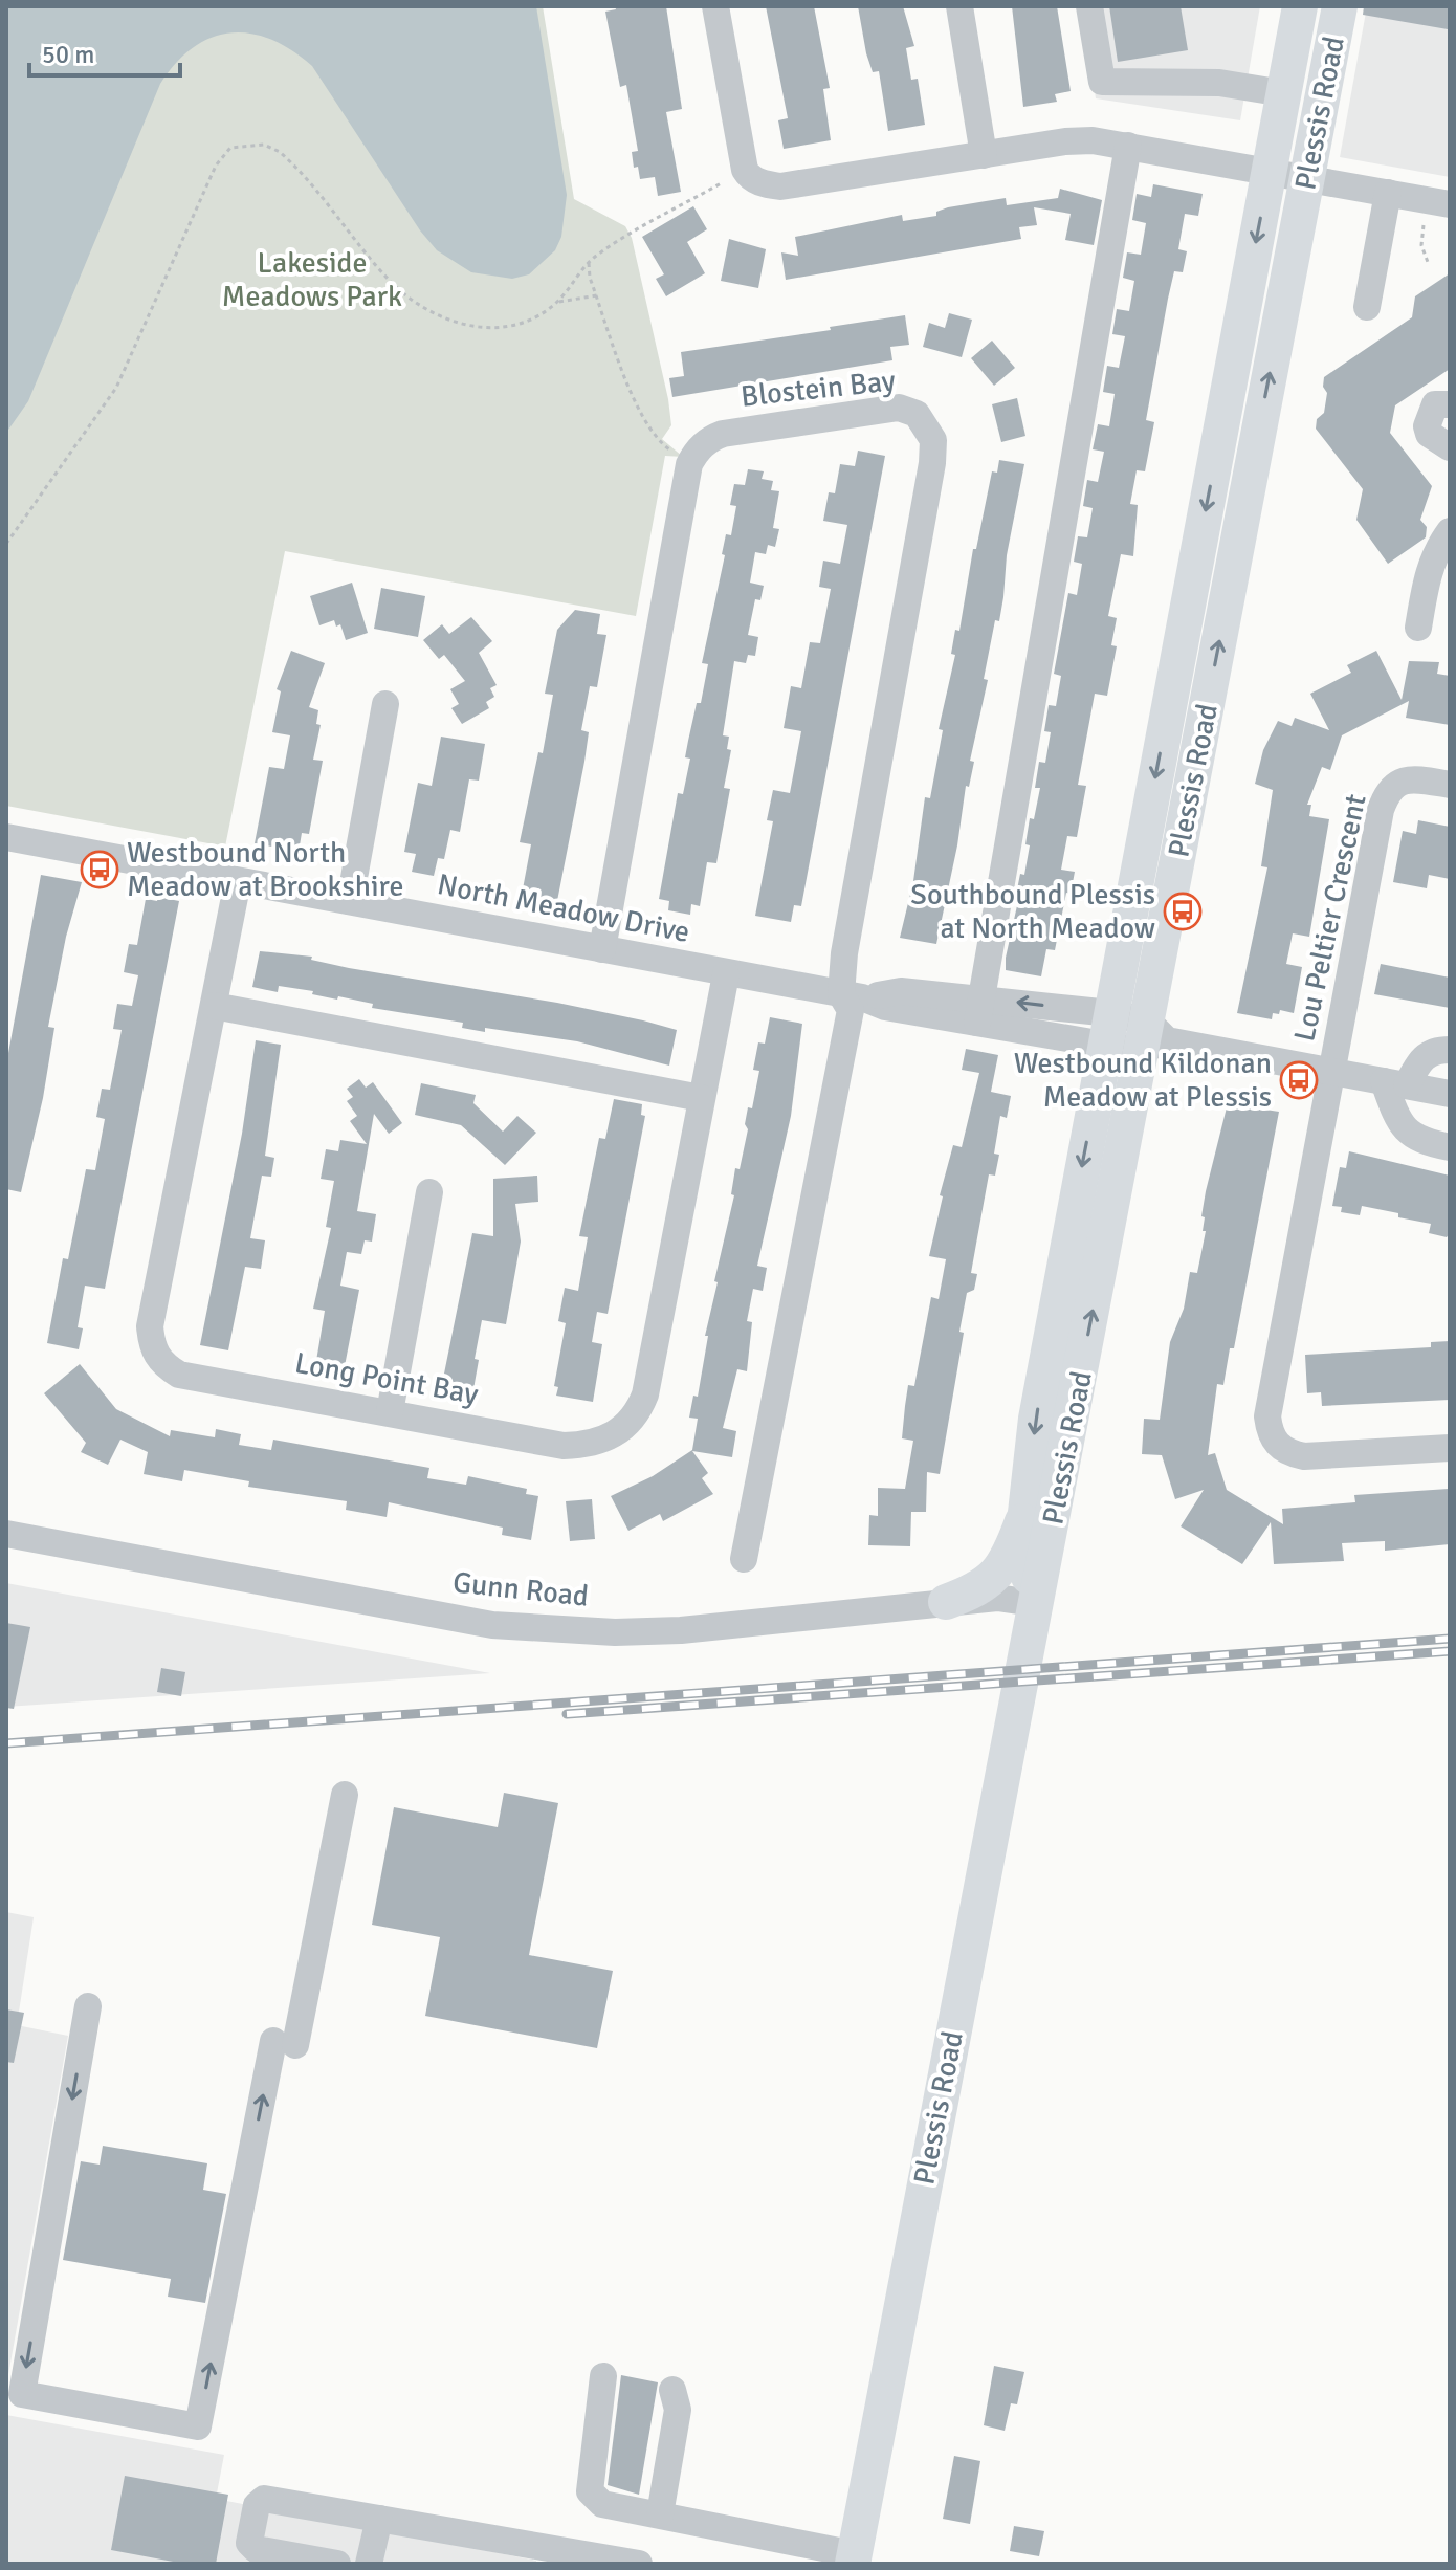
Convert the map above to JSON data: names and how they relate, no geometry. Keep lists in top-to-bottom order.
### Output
{
  "streets": {
    "main road": ["Plessis Road"],
    "street": [
      "Blostein Bay",
      "North Meadow Drive",
      "Lou Peltier Crescent",
      "Long Point Bay",
      "Gunn Road"
    ]
  },
  "crossings": [
    ["Plessis Road", "North Meadow Drive"],
    ["Plessis Road", "Gunn Road"],
    ["Blostein Bay", "North Meadow Drive"],
    ["North Meadow Drive", "Lou Peltier Crescent"],
    ["North Meadow Drive", "Long Point Bay"]
  ],
  "parks": ["Lakeside Meadows Park"],
  "places": {
    "bus stop": ["Westbound North Meadow at Brookshire", "Southbound Plessis at North Meadow", "Westbound Kildonan Meadow at Plessis"]
  },
  "scale_bar": "50 m"
}
